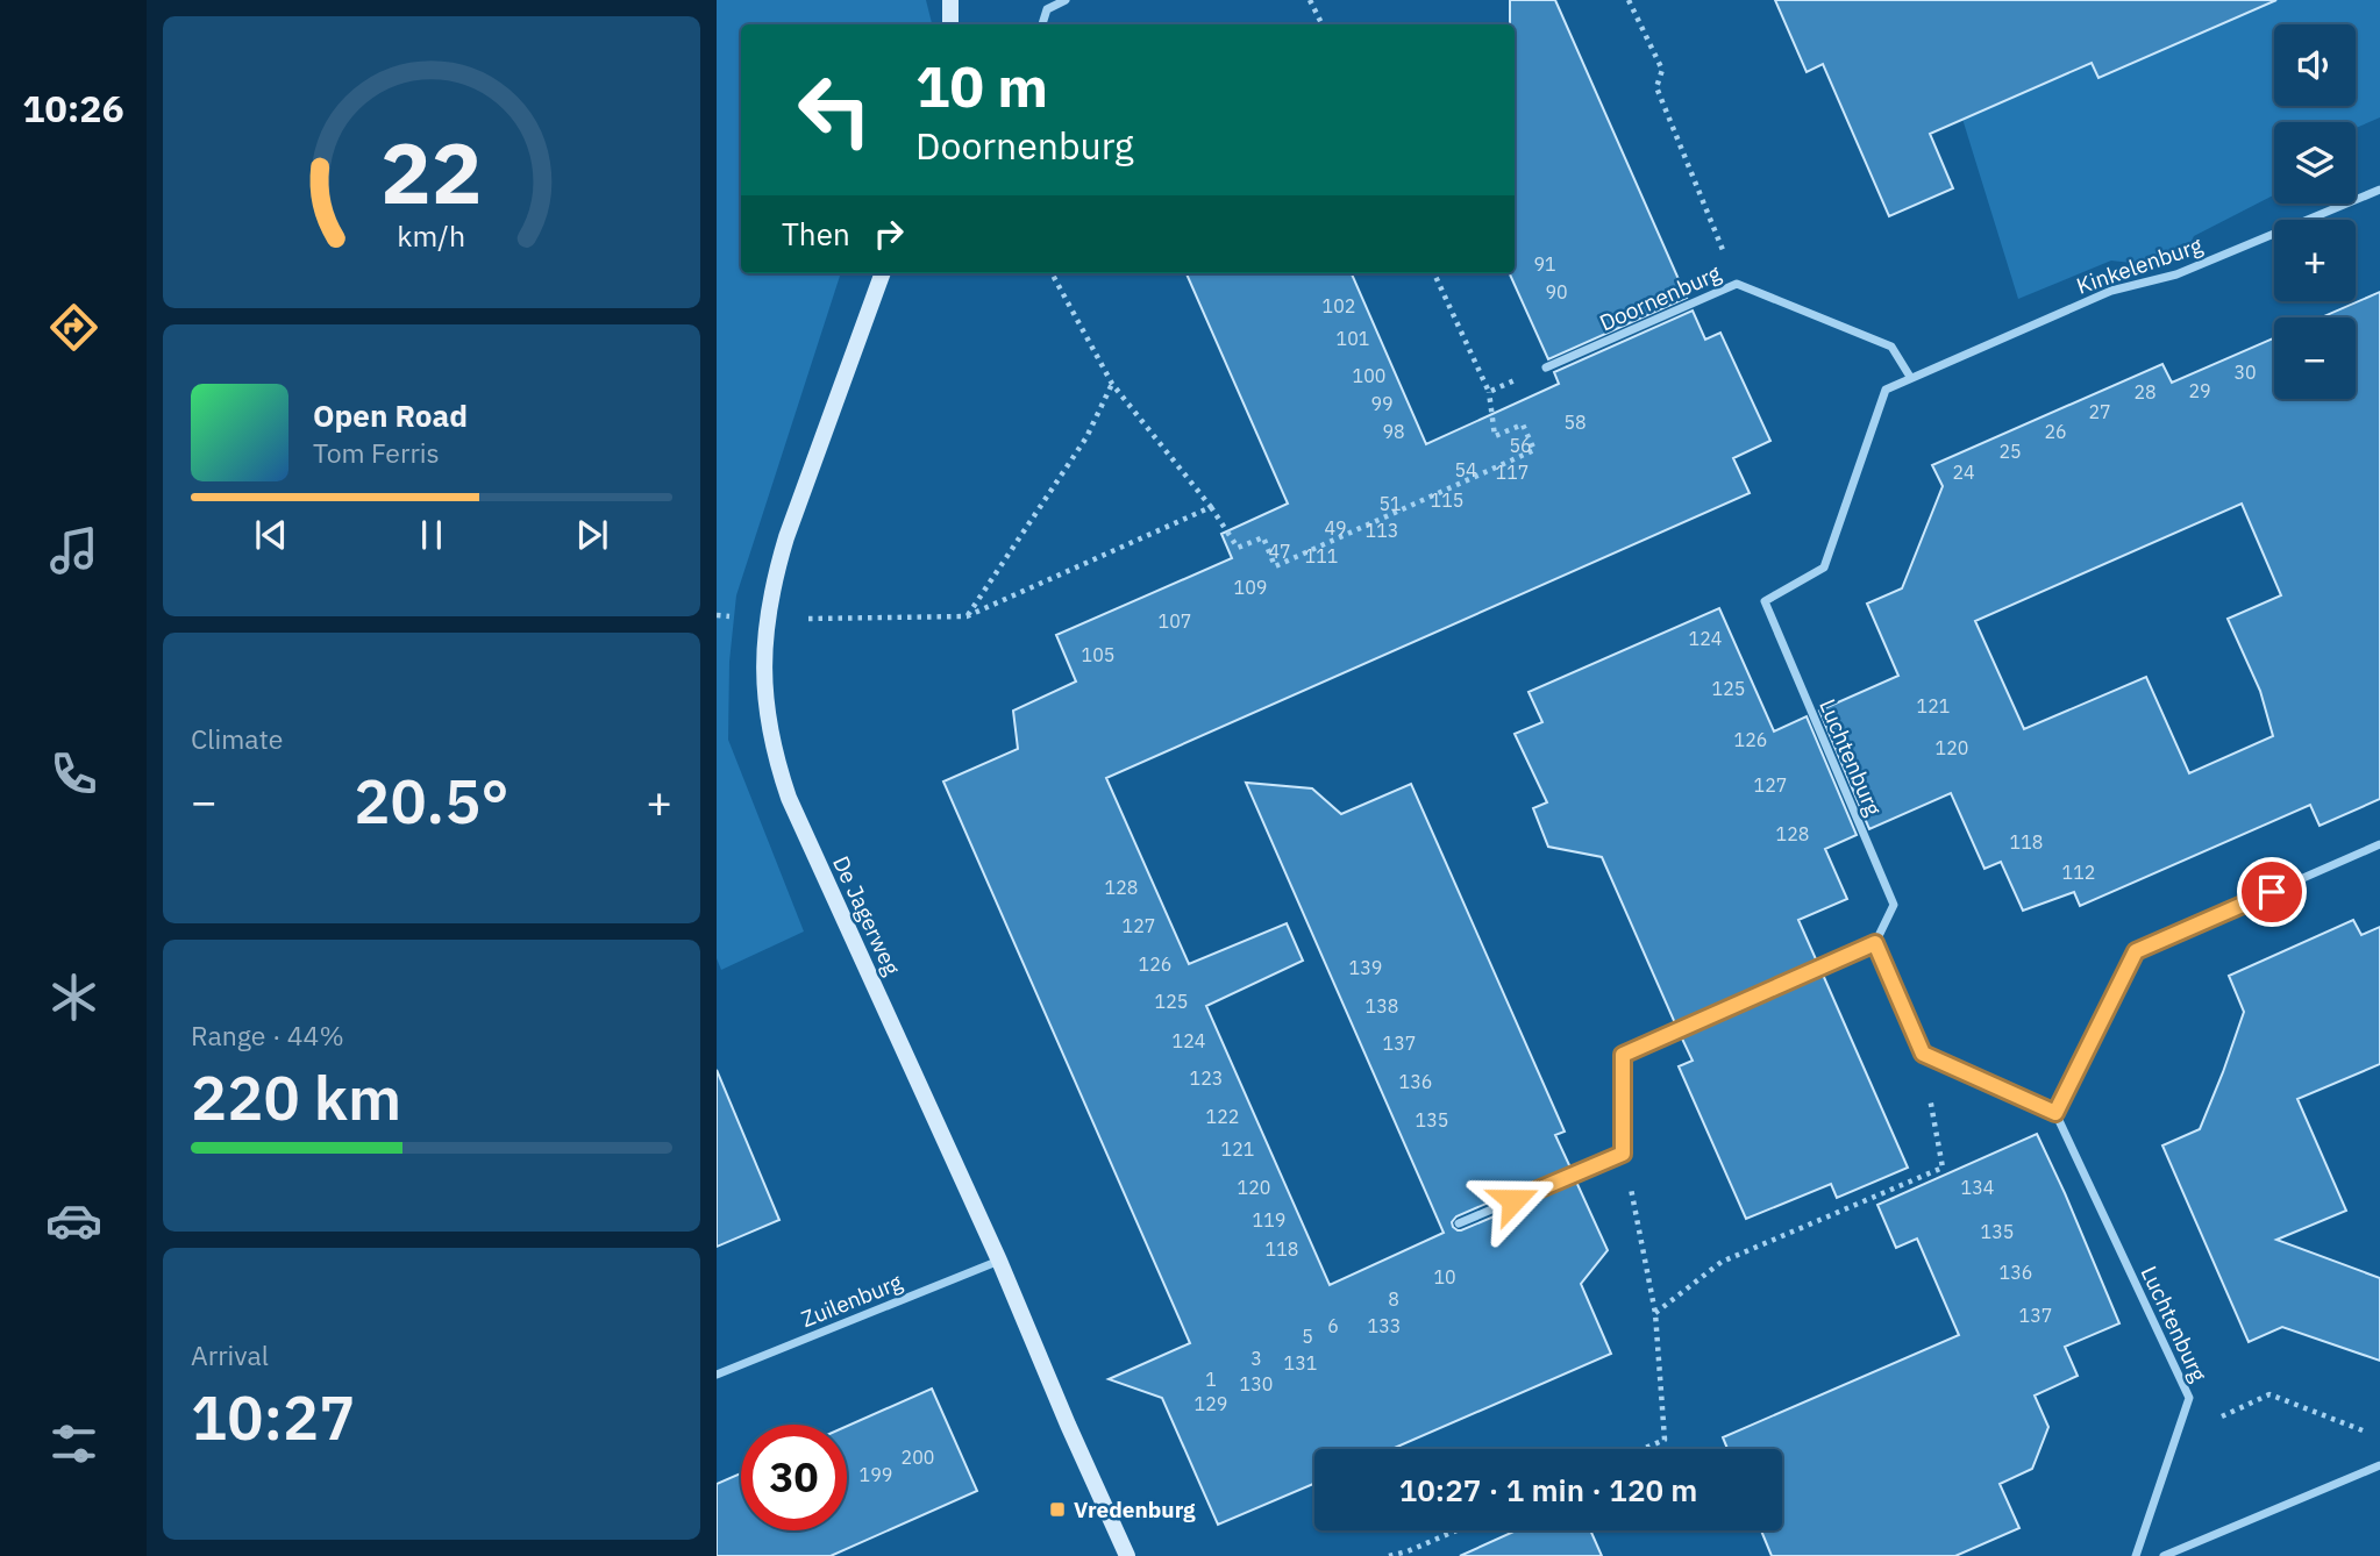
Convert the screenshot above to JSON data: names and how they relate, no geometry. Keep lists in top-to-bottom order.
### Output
{
  "streets": {
    "street": [
      "Kinkelenburg",
      "Doornenburg",
      "Luchtenburg",
      "De Jagerweg",
      "Zuilenburg"
    ]
  },
  "crossings": [
    ["Kinkelenburg", "Doornenburg"],
    ["Kinkelenburg", "Luchtenburg"],
    ["Doornenburg", "Luchtenburg"],
    ["De Jagerweg", "Zuilenburg"]
  ],
  "places": {
    "transit": ["Vredenburg"]
  },
  "house_numbers": [
    "91",
    "90",
    "102",
    "101",
    "30",
    "100",
    "29",
    "28",
    "99",
    "27",
    "58",
    "98",
    "26",
    "56",
    "25",
    "54",
    "117",
    "24",
    "115",
    "51",
    "49",
    "113",
    "47",
    "111",
    "109",
    "107",
    "124",
    "105",
    "125",
    "121",
    "126",
    "120",
    "127",
    "128",
    "118",
    "112",
    "128",
    "127",
    "126",
    "139",
    "125",
    "138",
    "124",
    "137",
    "123",
    "136",
    "122",
    "135",
    "121",
    "120",
    "134",
    "119",
    "135",
    "118",
    "136",
    "10",
    "8",
    "137",
    "6",
    "133",
    "5",
    "3",
    "131",
    "1",
    "130",
    "129",
    "200",
    "199"
  ],
  "page": {
    "tabs": "10:26",
    "map_buttons": ["+", "−"],
    "turn": ["10 m", "Doornenburg"],
    "then": "Then",
    "song": ["Open Road", "Tom Ferris"],
    "tile": [
      "Climate",
      ["Range · 44%", "220 km"],
      ["Arrival", "10:27"]
    ],
    "heat": ["−", "20.5°", "+"],
    "limit": "30",
    "trip": "10:27 · 1 min · 120 m",
    "gauge": ["22", "km/h"]
  }
}
